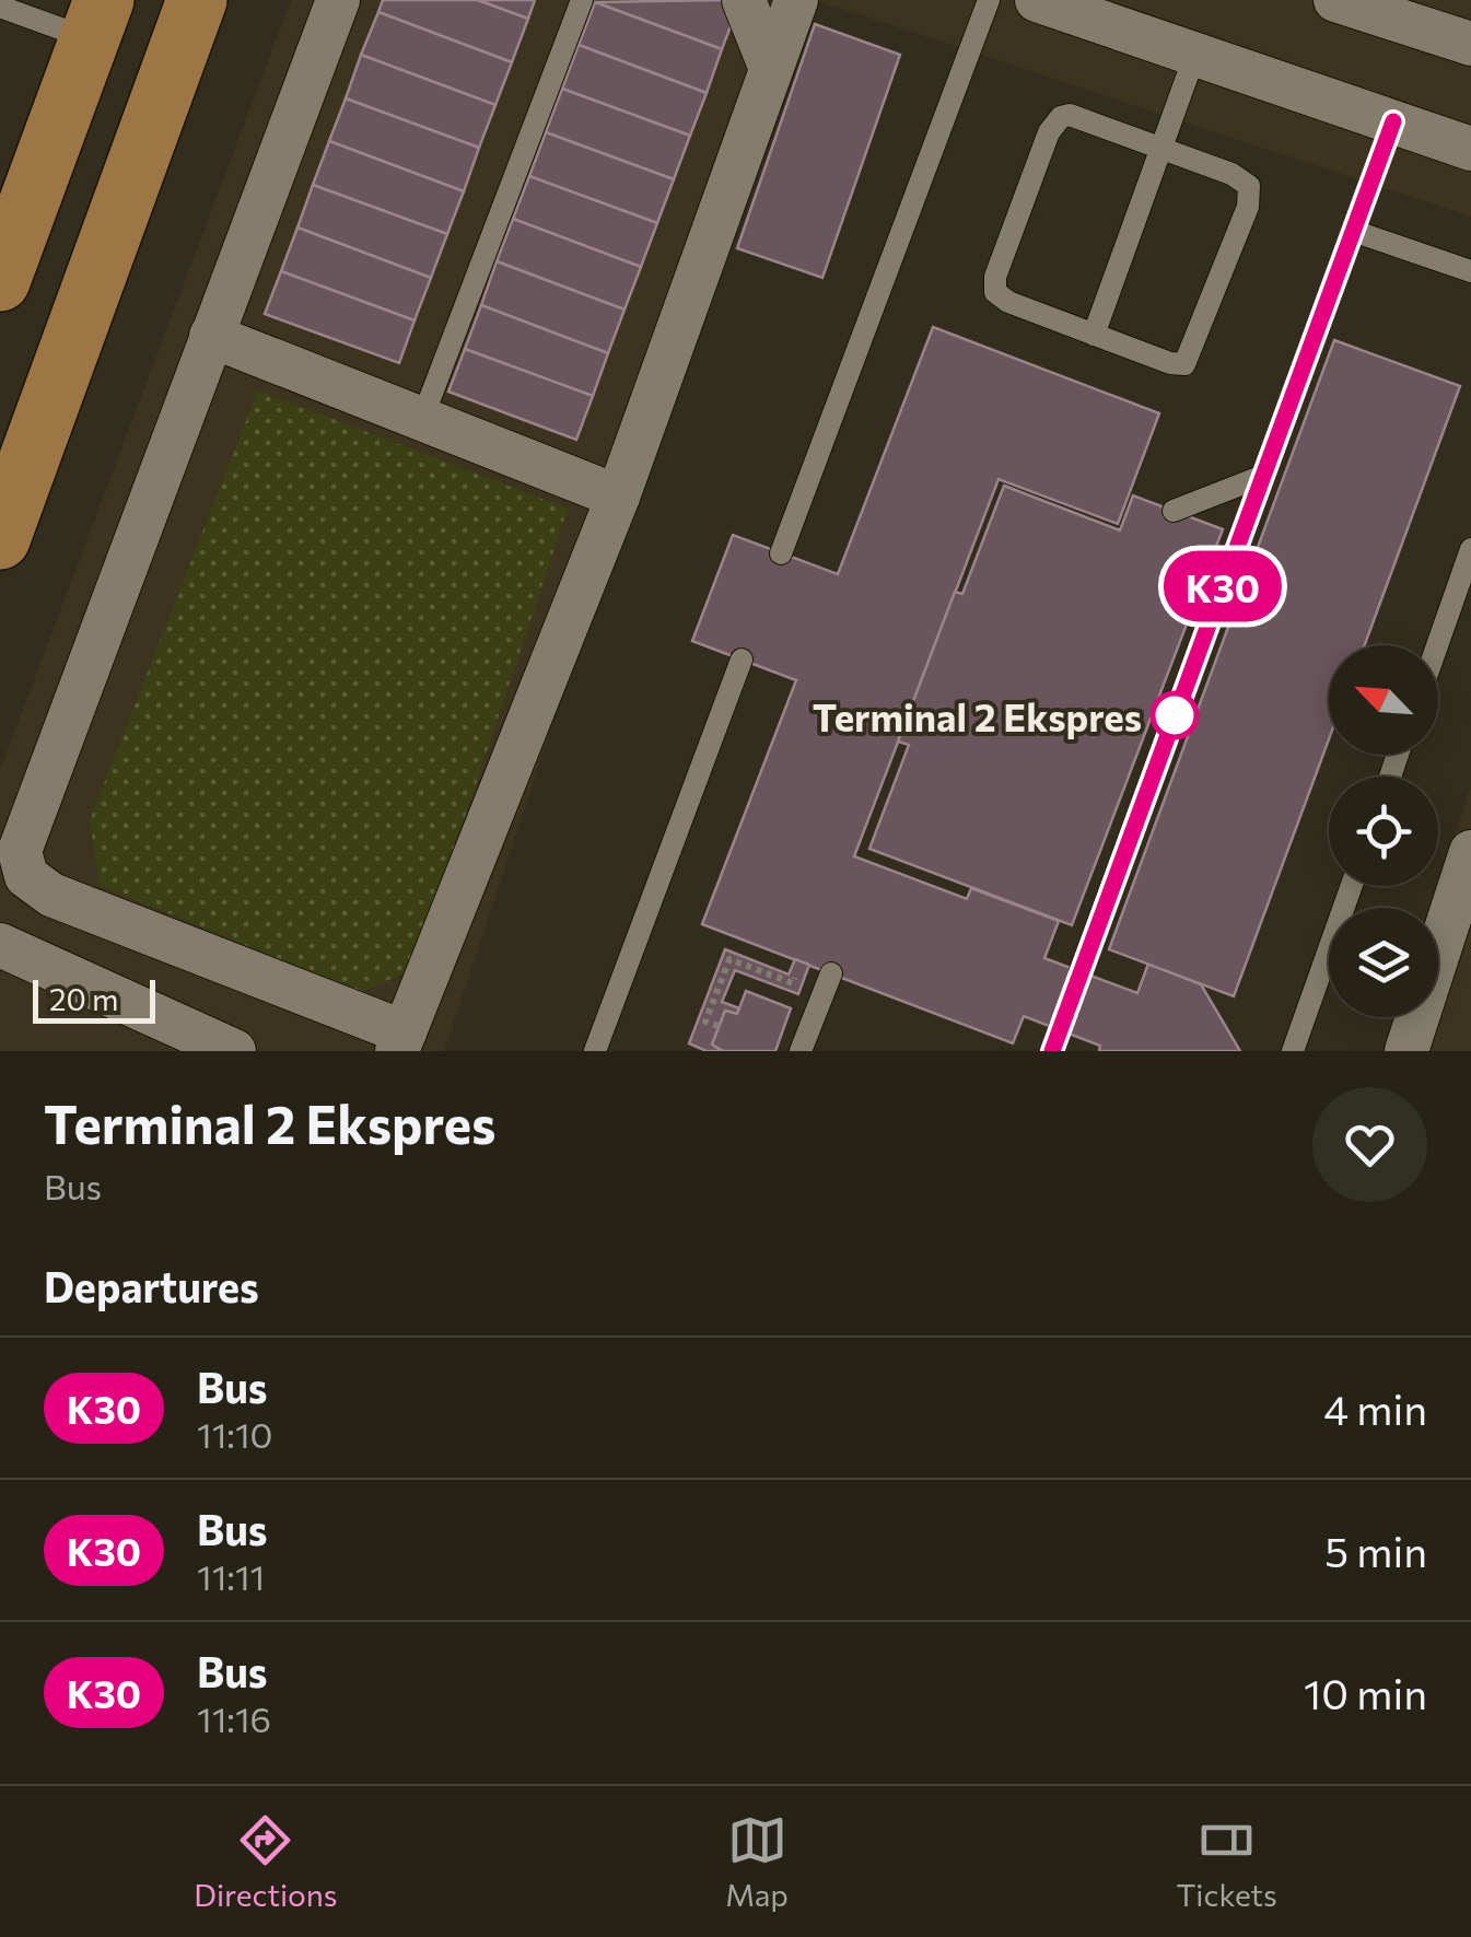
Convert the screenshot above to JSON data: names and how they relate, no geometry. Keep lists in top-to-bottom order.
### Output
{
  "places": ["Terminal 2 Ekspres"],
  "lines": ["bus line K30"],
  "scale_bar": "20 m",
  "north": "top left",
  "page": {
    "on_map": "K30",
    "scale": "20 m",
    "heading": [
      ["Terminal 2 Ekspres", "Bus"],
      "Departures"
    ],
    "list": [
      {
        "mark": "K30",
        "name": "Bus",
        "note": "11:10",
        "value": "4 min"
      },
      {
        "mark": "K30",
        "name": "Bus",
        "note": "11:11",
        "value": "5 min"
      },
      {
        "mark": "K30",
        "name": "Bus",
        "note": "11:16",
        "value": "10 min"
      }
    ],
    "tabs": ["Directions", "Map", "Tickets"]
  }
}
